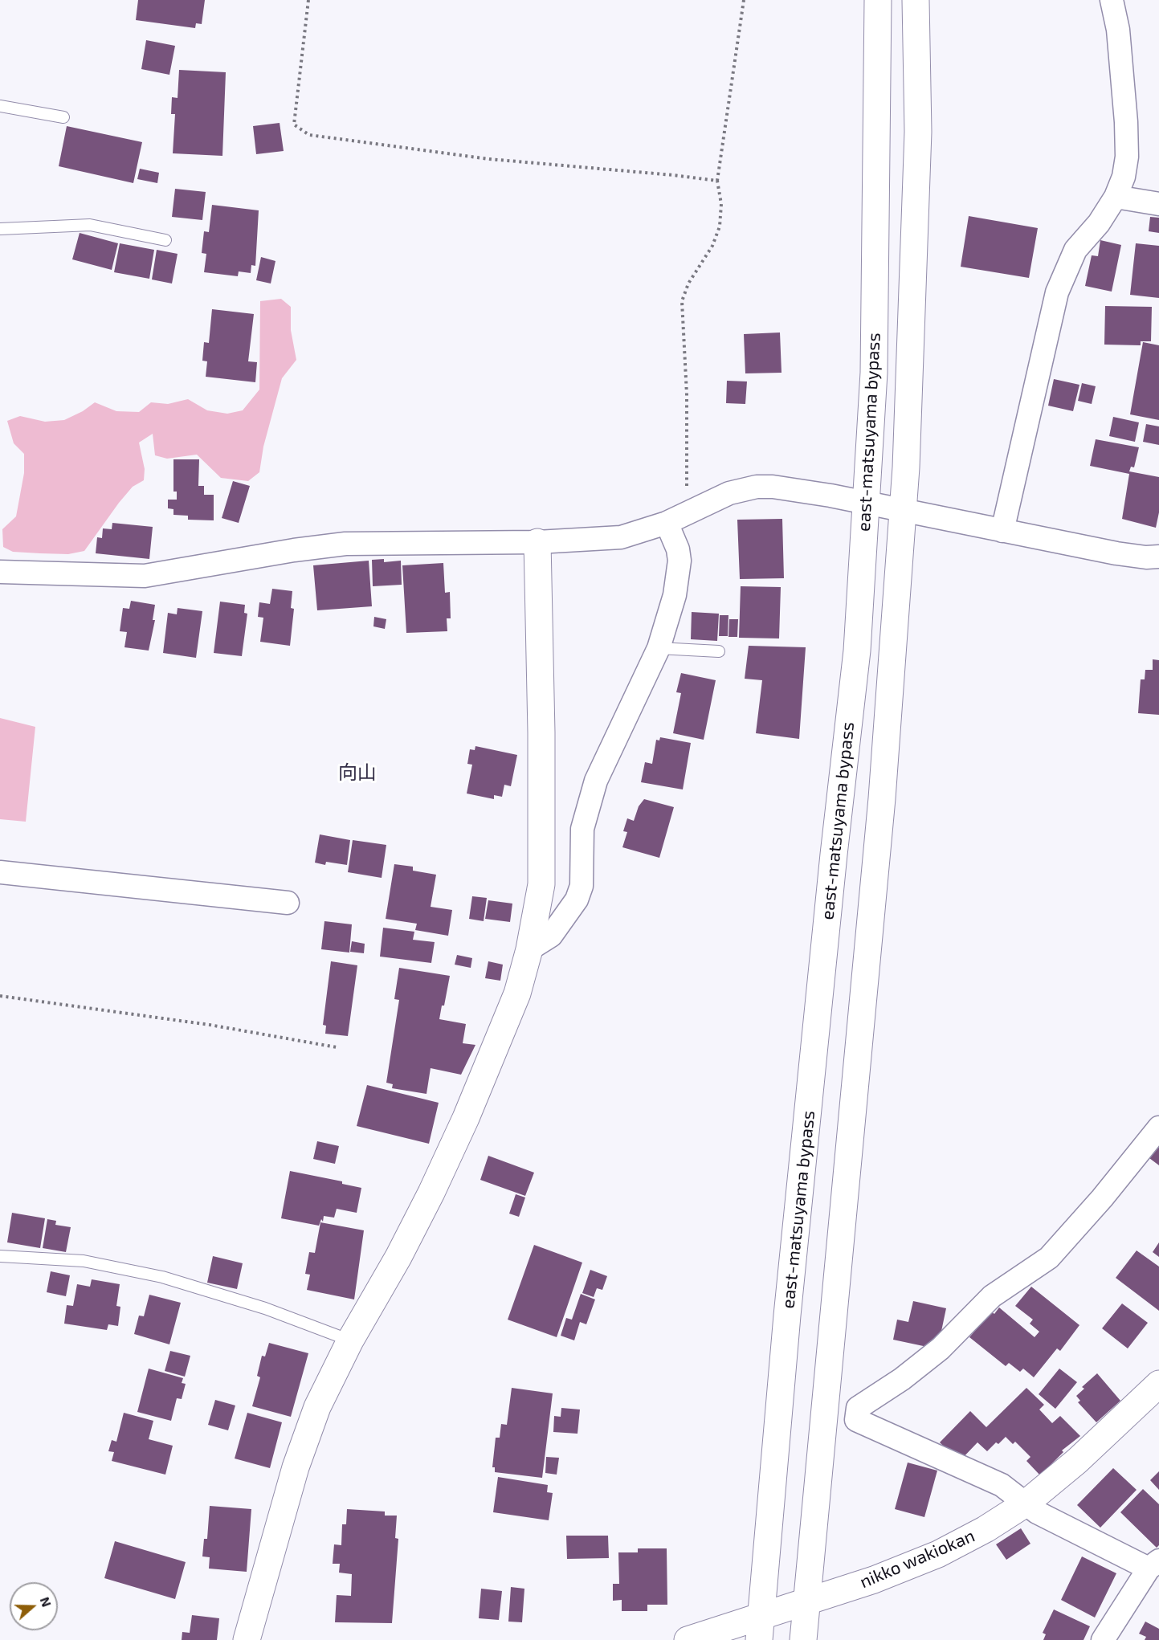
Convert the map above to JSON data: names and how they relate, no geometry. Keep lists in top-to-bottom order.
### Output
{
  "streets": {
    "main road": ["east-matsuyama bypass", "nikko wakiokan"]
  },
  "crossings": [
    ["east-matsuyama bypass", "nikko wakiokan"]
  ],
  "districts": ["向山"],
  "north": "right"
}
